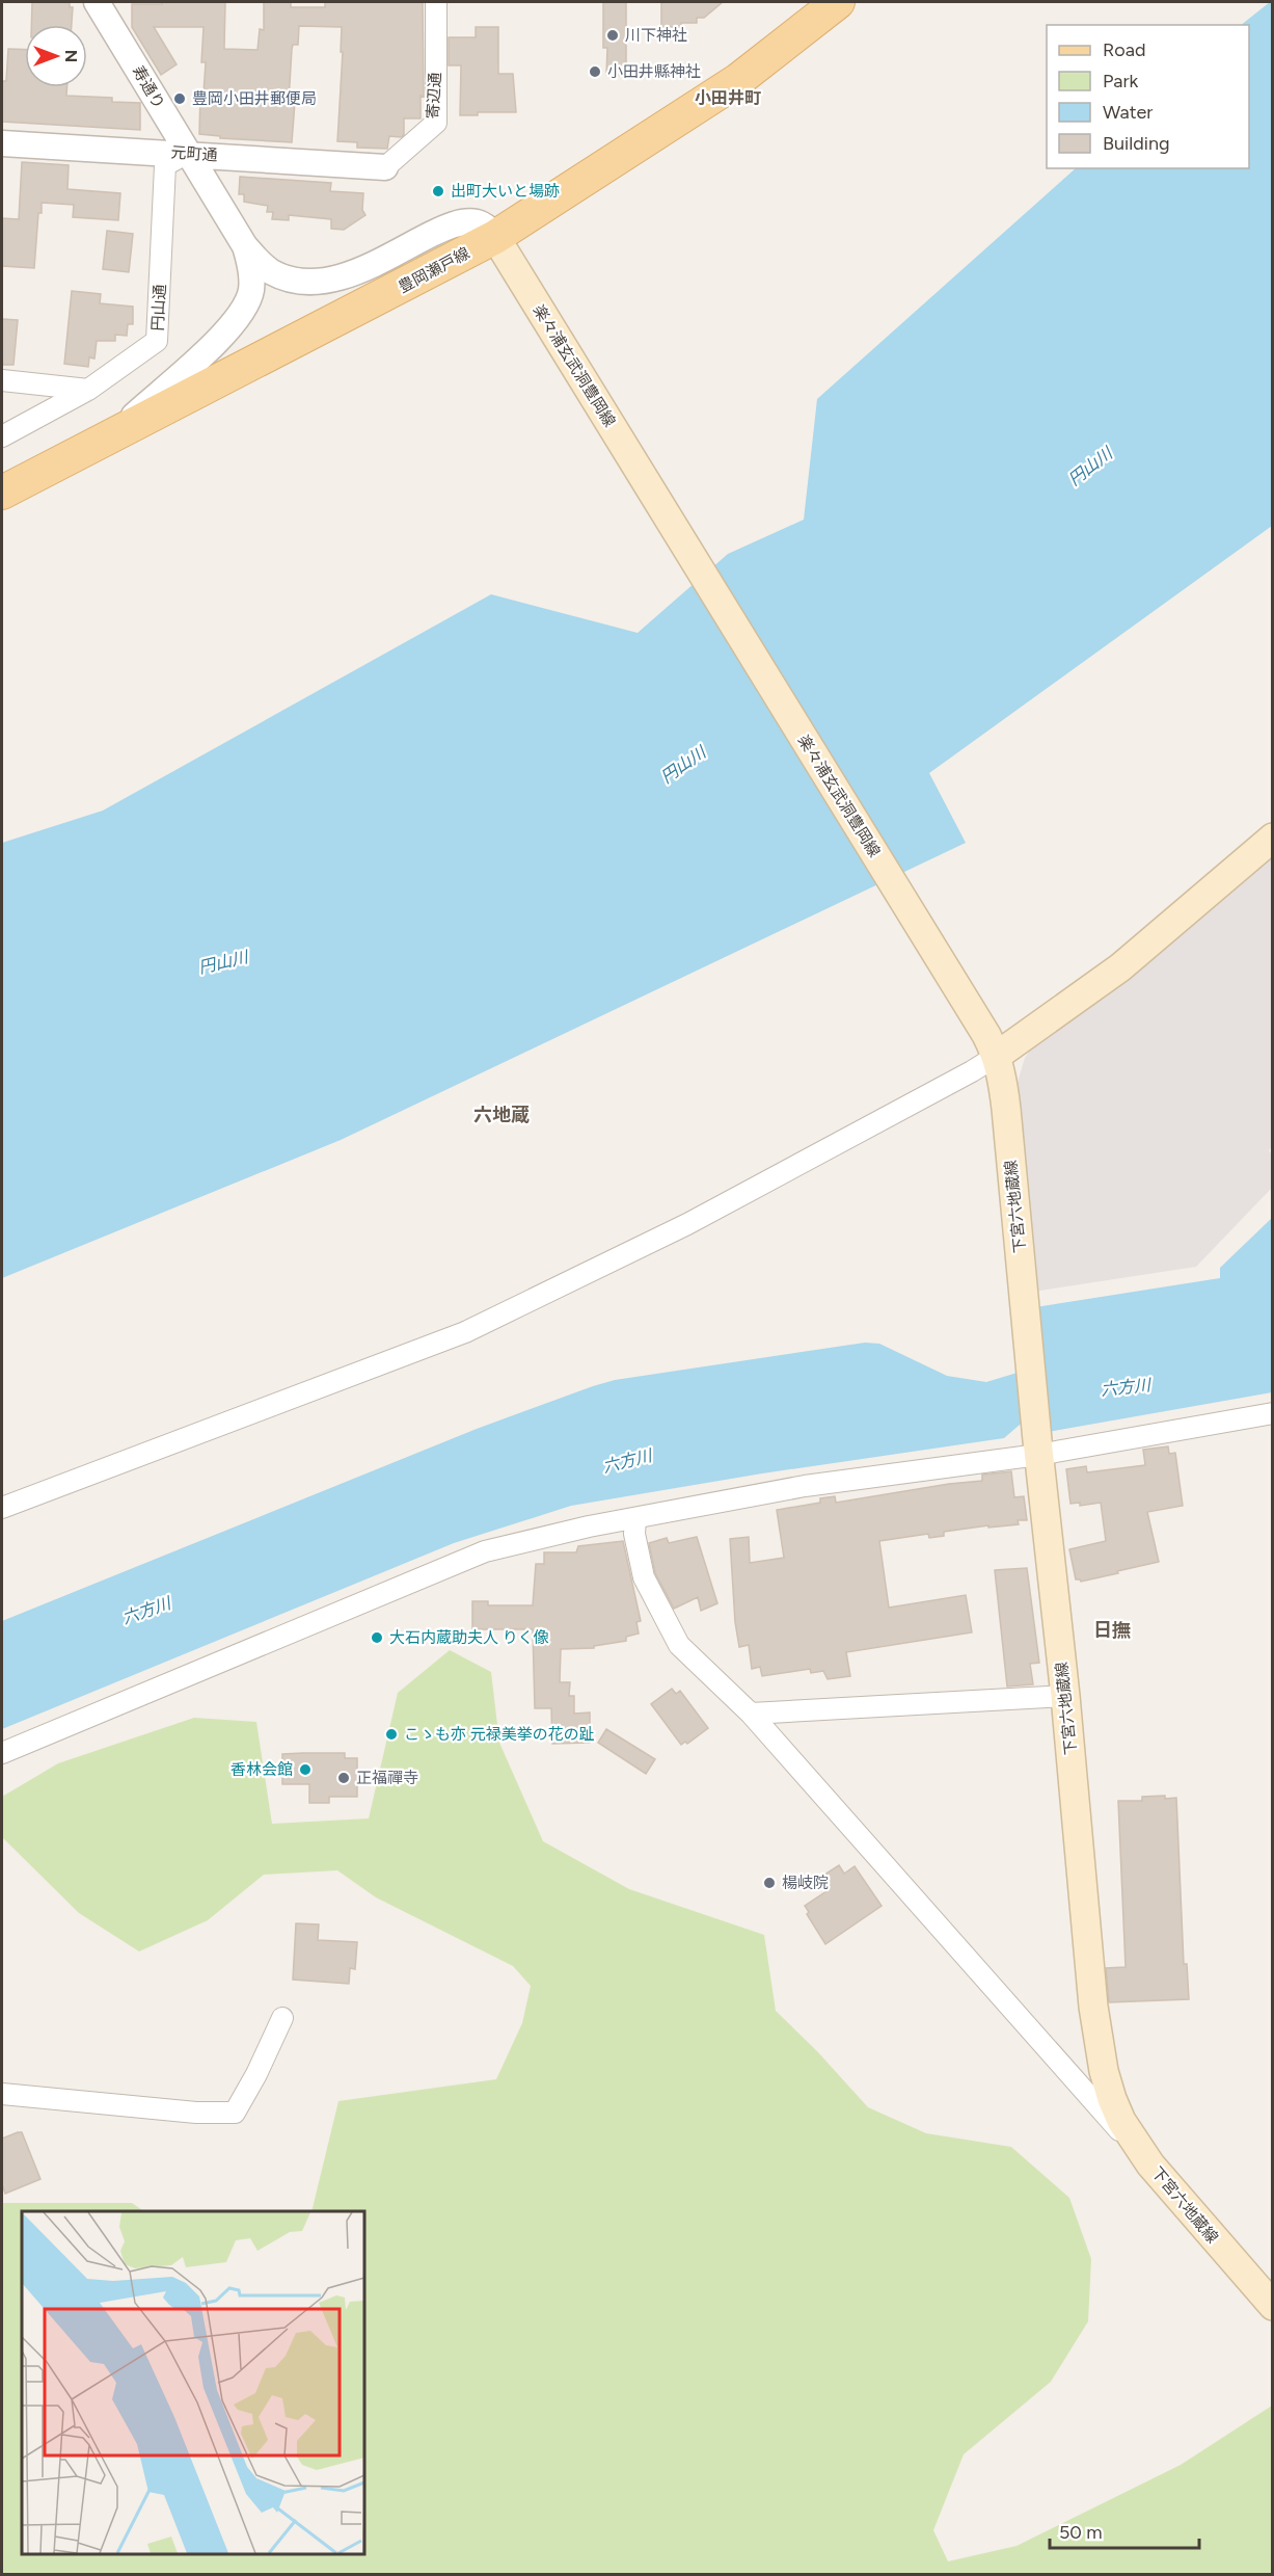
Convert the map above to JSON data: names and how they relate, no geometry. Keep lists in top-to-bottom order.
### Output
{
  "streets": {
    "main road": ["豊岡瀬戸線", "楽々浦玄武洞豊岡線", "下宮六地蔵線"],
    "street": [
      "寿通り",
      "寄辺通",
      "元町通",
      "円山通"
    ]
  },
  "crossings": [
    ["寿通り", "元町通"],
    ["寿通り", "円山通"],
    ["寄辺通", "元町通"],
    ["元町通", "円山通"],
    ["豊岡瀬戸線", "楽々浦玄武洞豊岡線"],
    ["楽々浦玄武洞豊岡線", "下宮六地蔵線"]
  ],
  "districts": ["小田井町", "六地蔵", "日撫"],
  "water": ["円山川", "六方川"],
  "places": [
    "川下神社",
    "小田井縣神社",
    "豊岡小田井郵便局",
    "出町大いと場跡",
    "大石内蔵助夫人 りく像",
    "こゝも亦 元禄美挙の花の趾",
    "香林会館",
    "正福禪寺",
    "楊岐院"
  ],
  "legend": [
    "Road",
    "Park",
    "Water",
    "Building"
  ],
  "scale_bar": "50 m",
  "north": "right"
}
